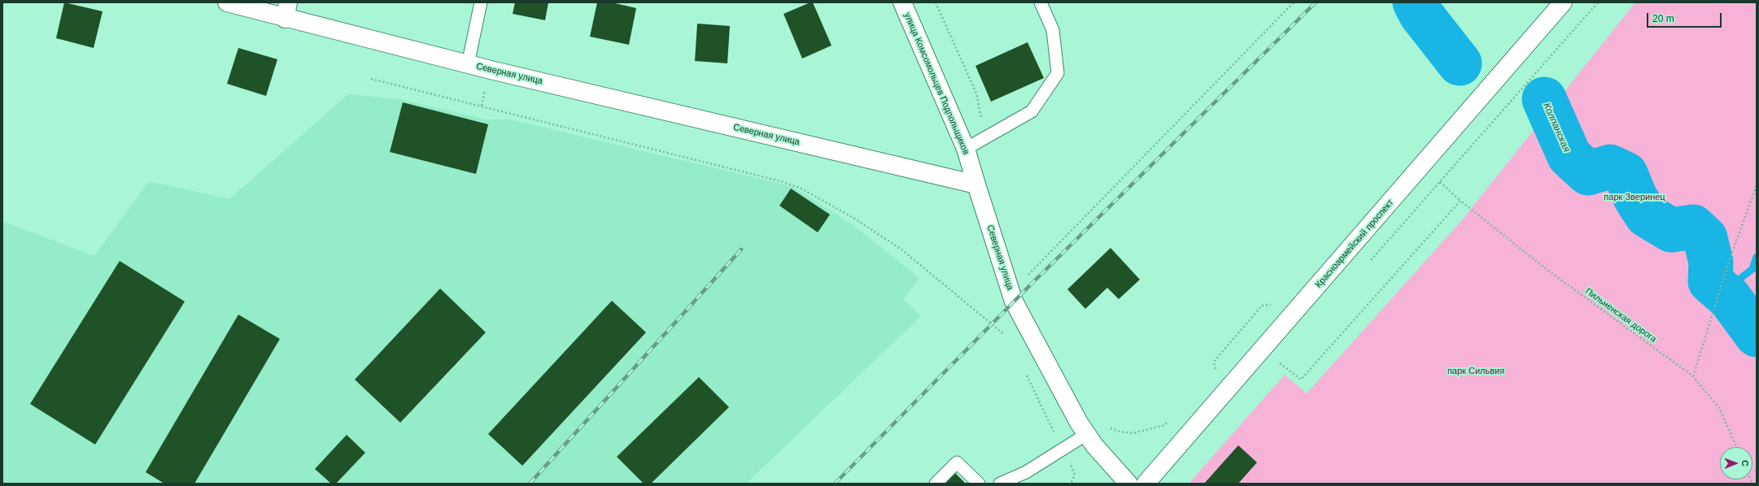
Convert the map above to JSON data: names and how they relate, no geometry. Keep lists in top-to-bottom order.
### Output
{
  "streets": {
    "street": ["Северная улица", "улица Комсомольцев Подпольщиков", "Красноармейский проспект"],
    "path": ["Пильненская дорога"]
  },
  "crossings": [
    ["Северная улица", "улица Комсомольцев Подпольщиков"]
  ],
  "water": ["Колпанская"],
  "parks": ["парк Зверинец", "парк Сильвия"],
  "scale_bar": "20 m",
  "north": "right"
}
